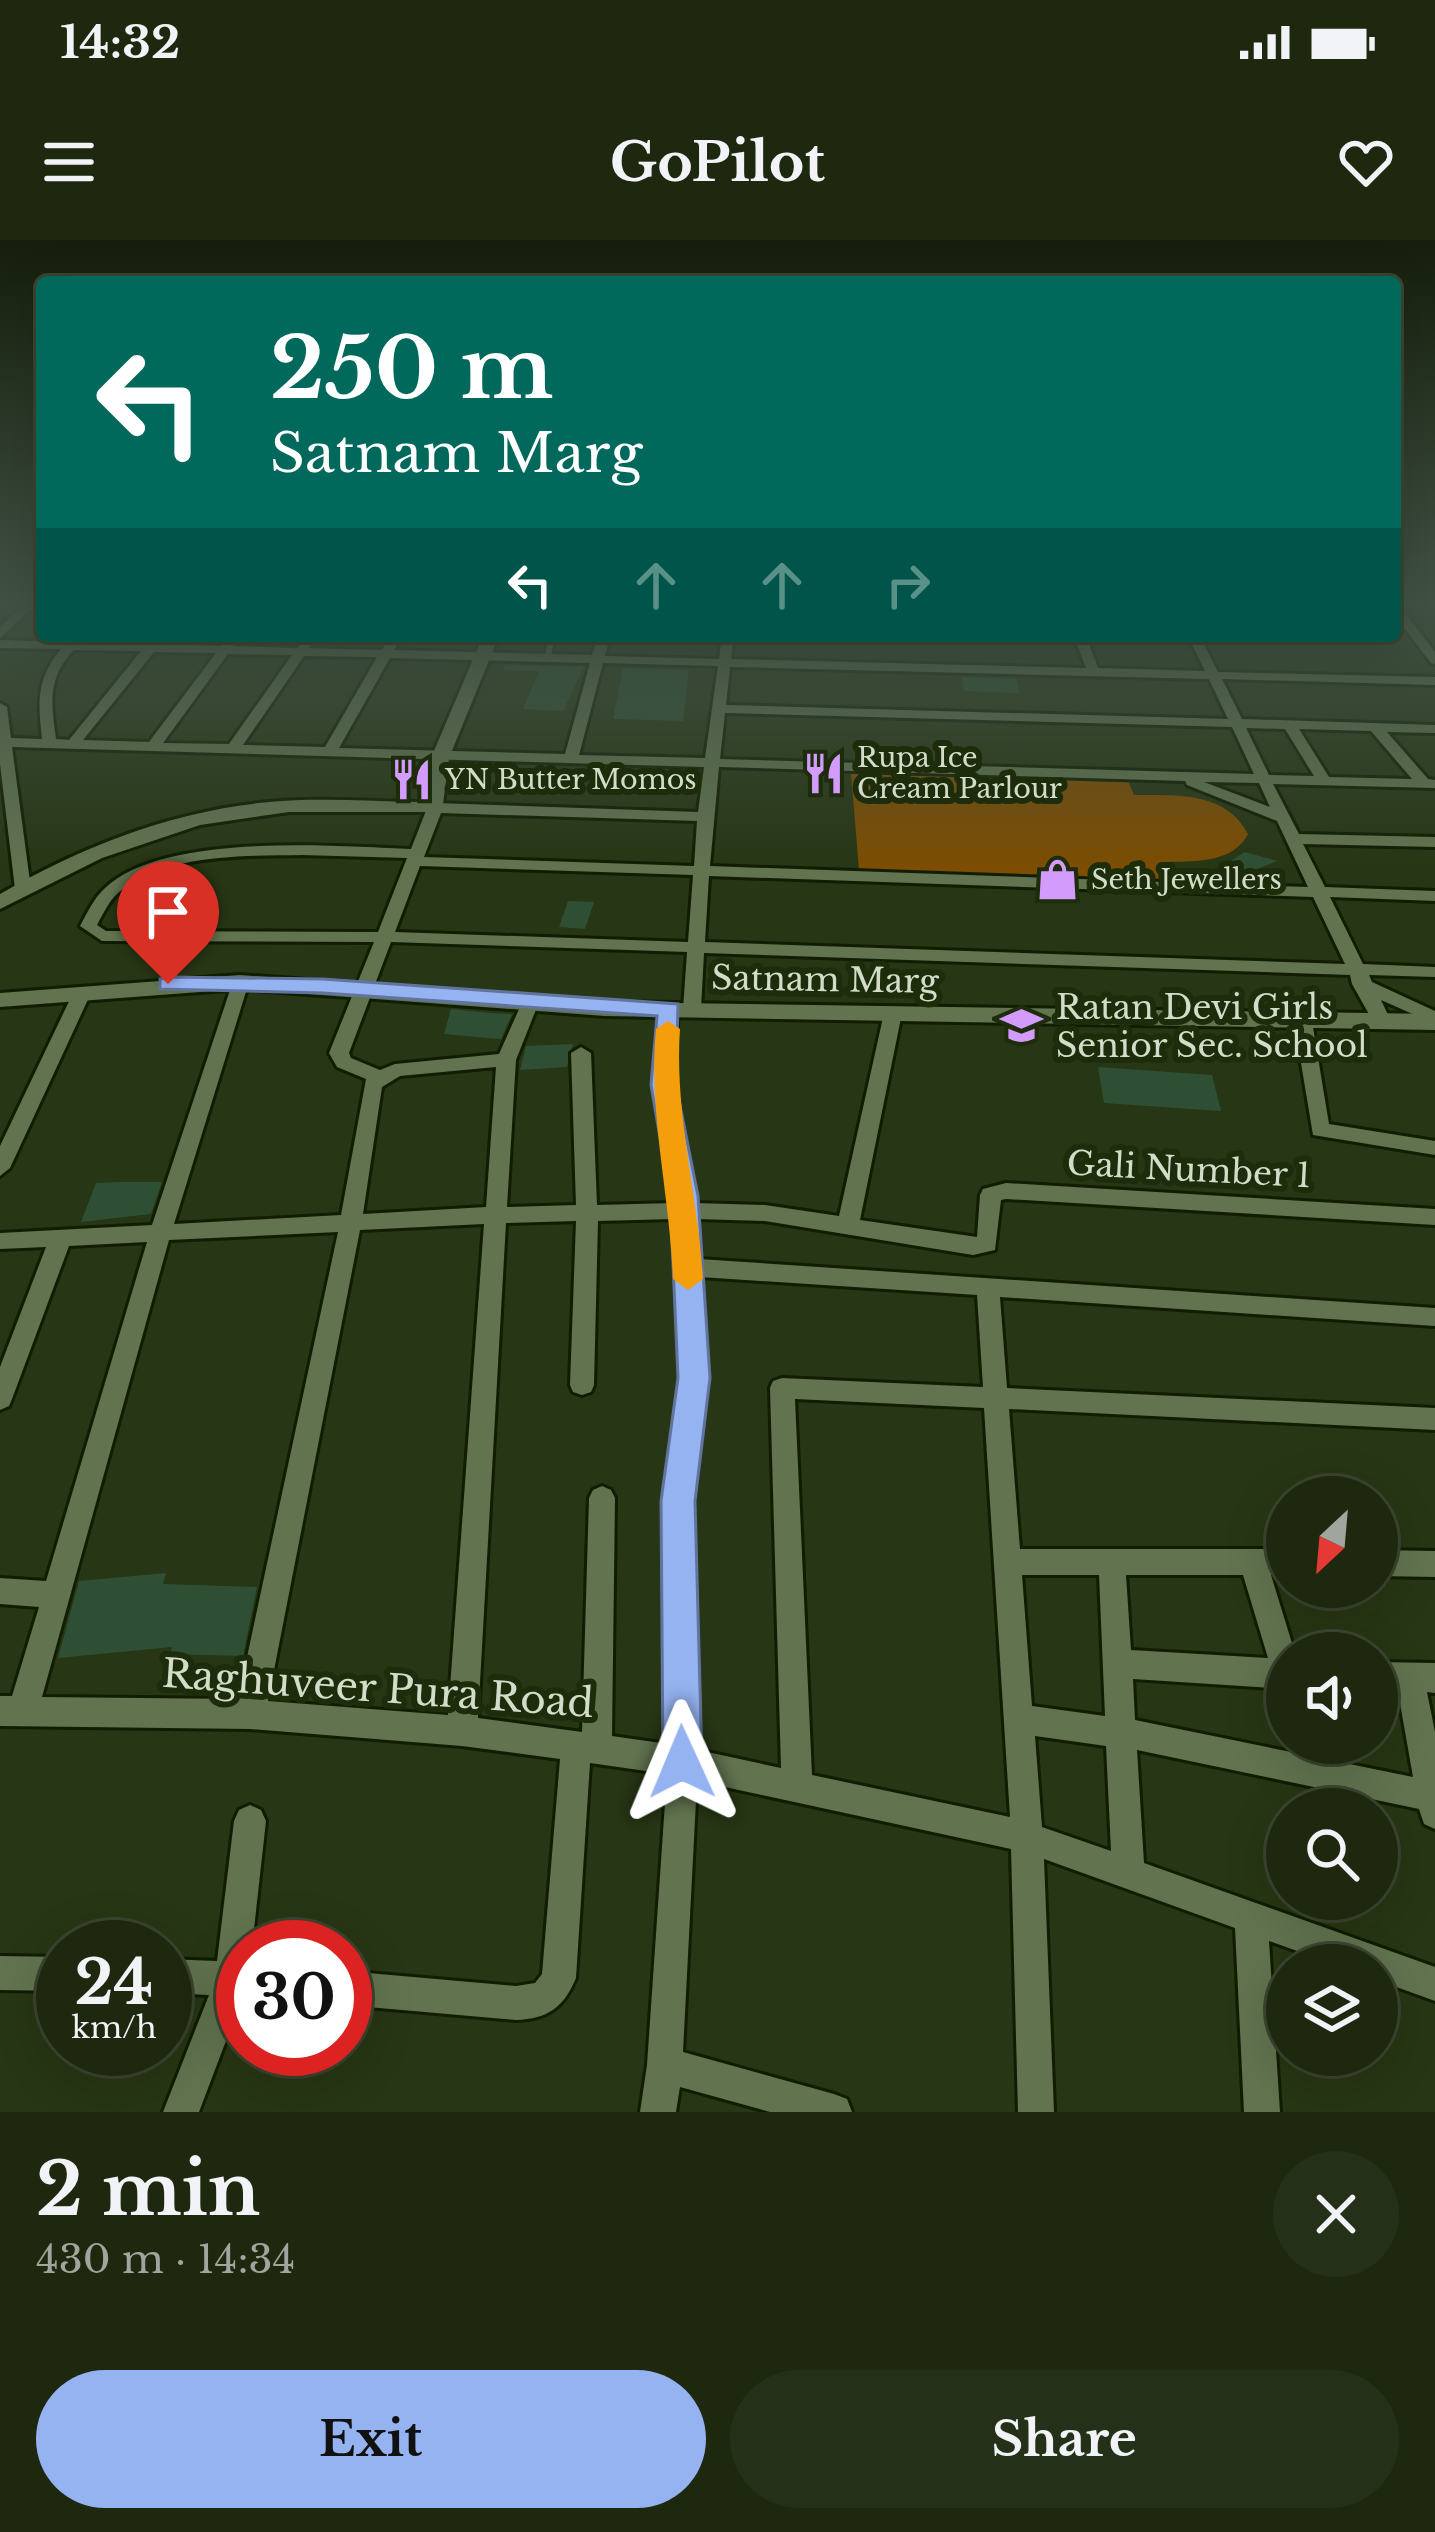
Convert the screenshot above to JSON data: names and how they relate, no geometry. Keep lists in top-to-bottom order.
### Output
{
  "streets": {
    "street": ["Satnam Marg", "Gali Number 1", "Raghuveer Pura Road"]
  },
  "places": {
    "restaurant": ["Rupa Ice Cream Parlour", "YN Butter Momos"],
    "shop": ["Seth Jewellers"],
    "school or university": ["Ratan Devi Girls Senior Sec. School"]
  },
  "north": "bottom left",
  "page": {
    "status": "14:32",
    "header": "GoPilot",
    "turn": ["250 m", "Satnam Marg"],
    "speed": "24 km/h",
    "limit": "30",
    "heading": ["2 min", "430 m · 14:34"],
    "buttons": ["Exit", "Share"]
  }
}
